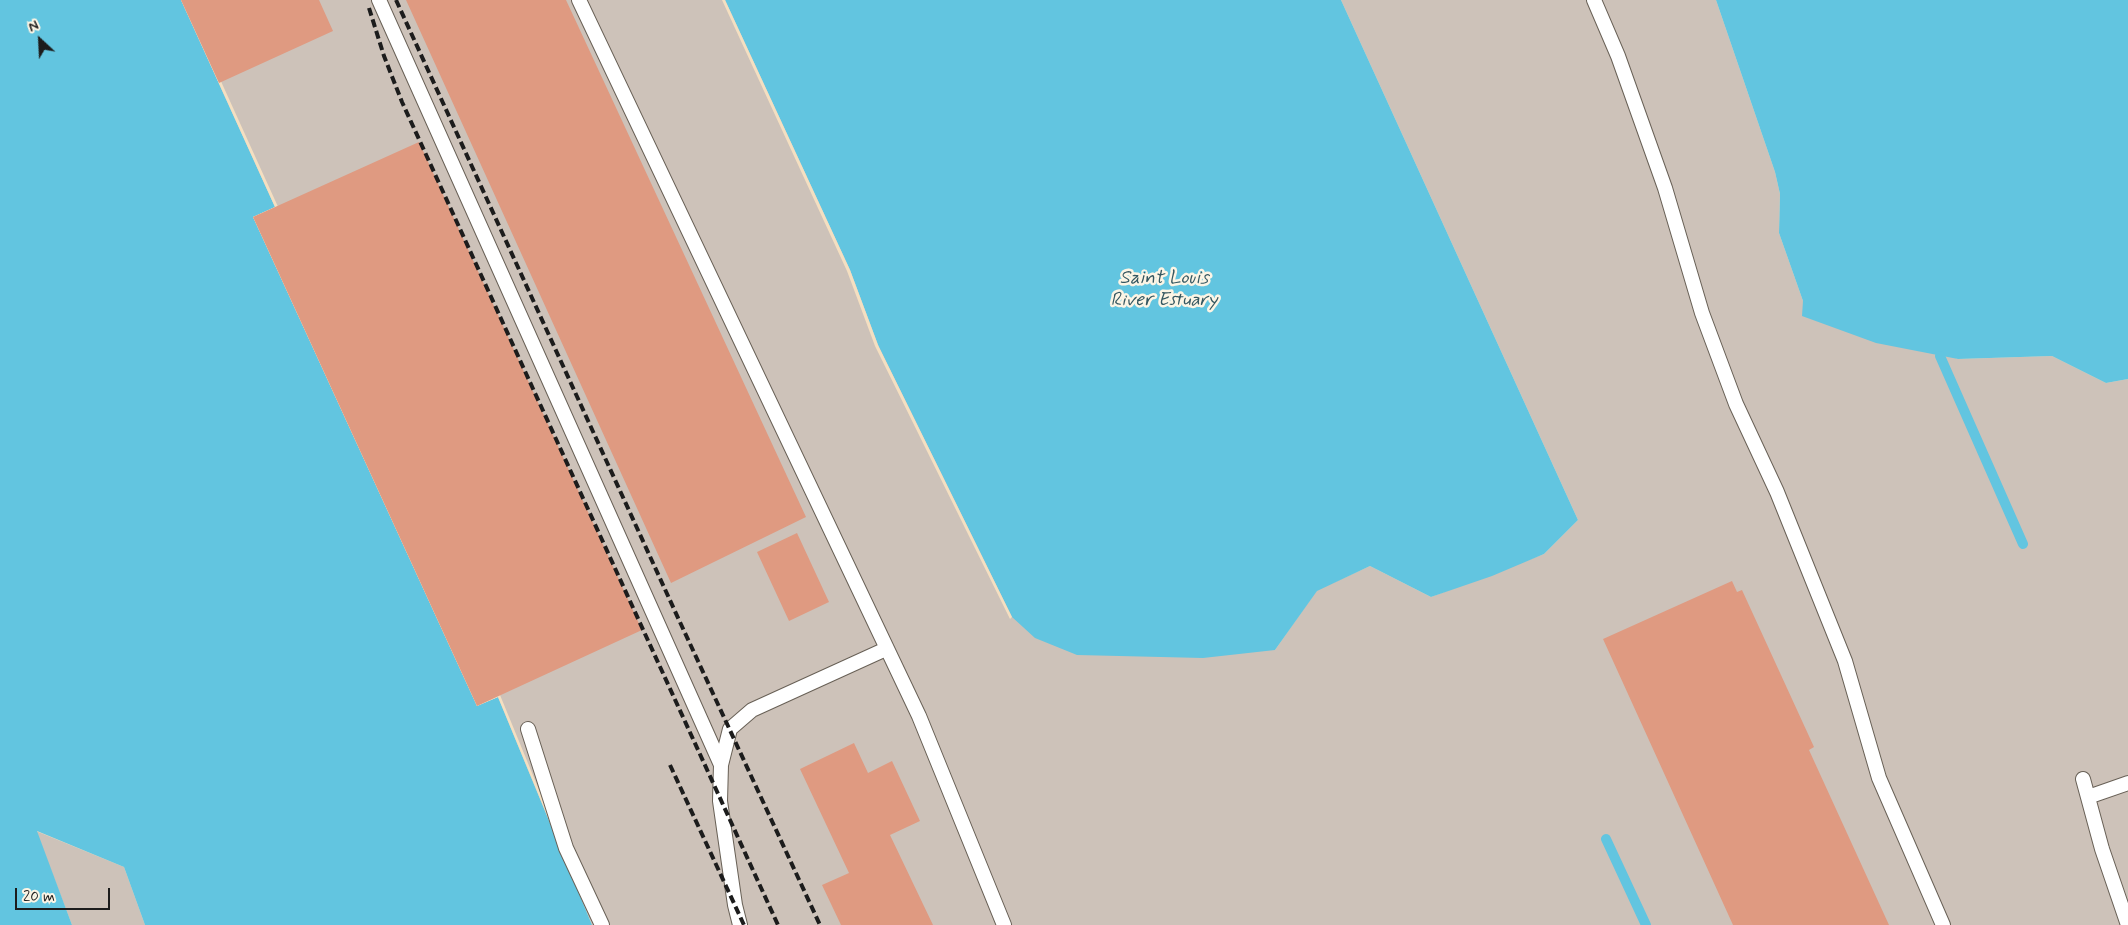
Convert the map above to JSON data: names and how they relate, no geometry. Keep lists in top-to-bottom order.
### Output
{
  "water": ["Saint Louis River Estuary"],
  "scale_bar": "20 m",
  "north": "top left"
}
